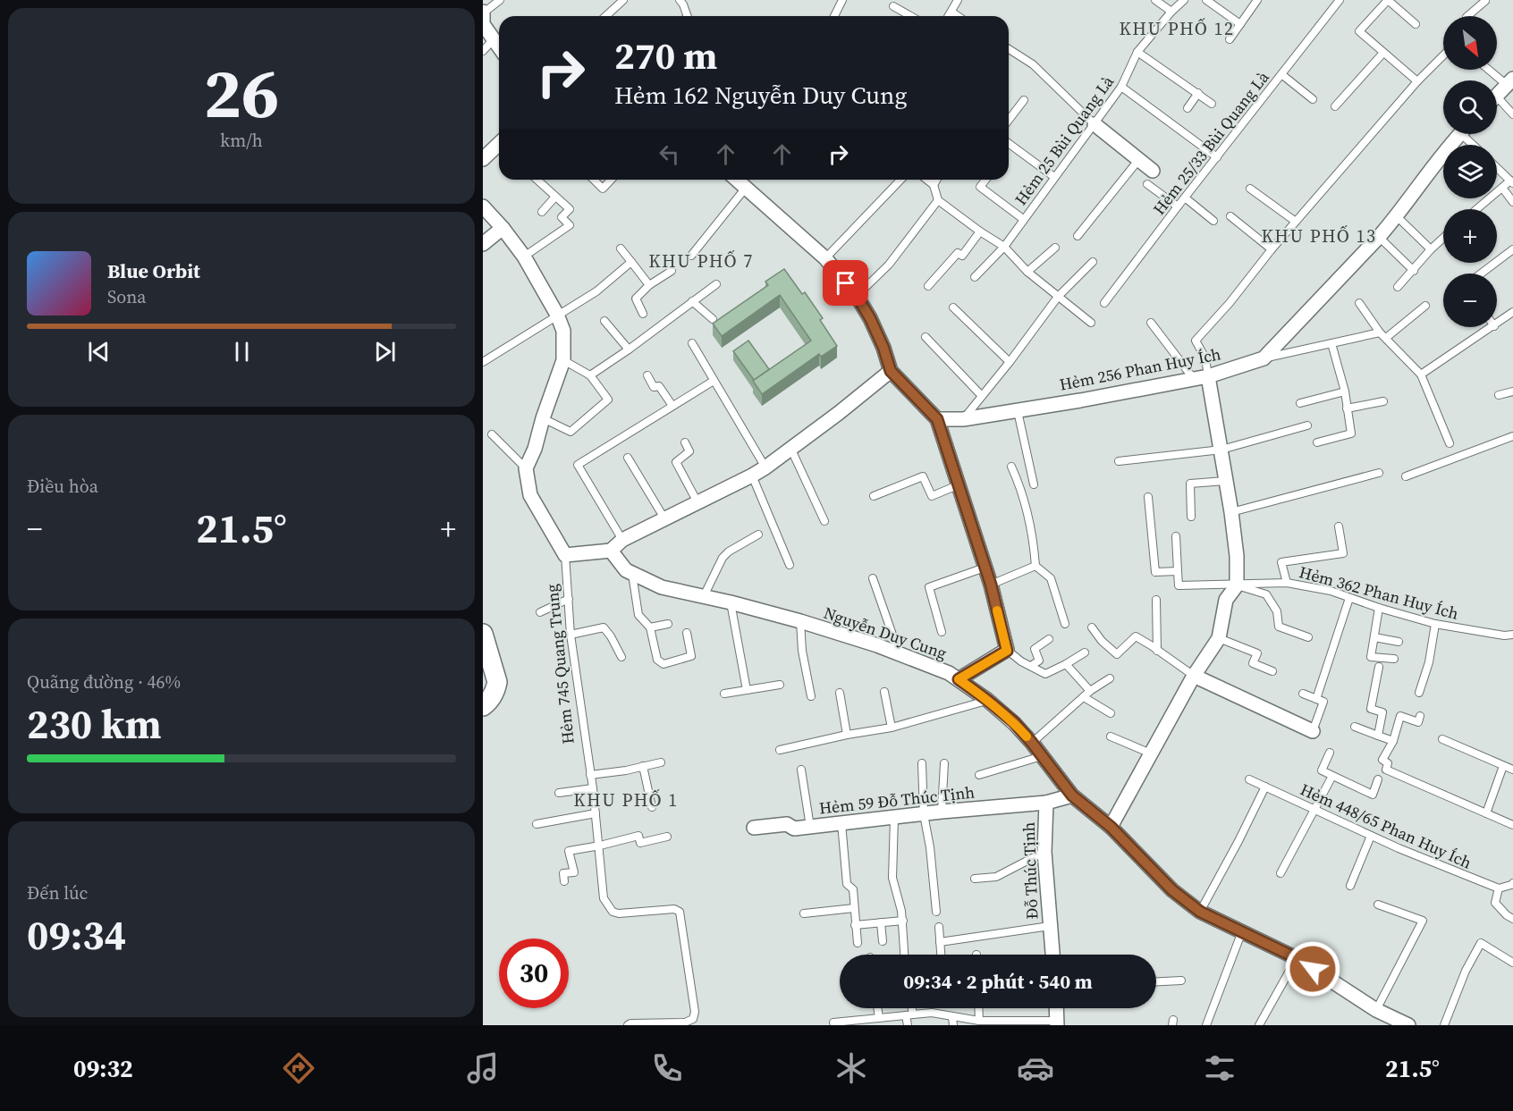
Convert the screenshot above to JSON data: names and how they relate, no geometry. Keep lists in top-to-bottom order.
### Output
{
  "streets": {
    "street": [
      "Hẻm 256 Phan Huy Ích",
      "Nguyễn Duy Cung",
      "Hẻm 745 Quang Trung",
      "Hẻm 59 Đỗ Thúc Tịnh",
      "Đỗ Thúc Tịnh"
    ],
    "lane": [
      "Hẻm 25 Bùi Quang Là",
      "Hẻm 25/33 Bùi Quang Là",
      "Hẻm 362 Phan Huy Ích",
      "Hẻm 448/65 Phan Huy Ích"
    ]
  },
  "crossings": [
    ["Nguyễn Duy Cung", "Đỗ Thúc Tịnh"],
    ["Hẻm 59 Đỗ Thúc Tịnh", "Đỗ Thúc Tịnh"]
  ],
  "districts": [
    "KHU PHỐ 12",
    "KHU PHỐ 13",
    "KHU PHỐ 7",
    "KHU PHỐ 1"
  ],
  "north": "bottom right",
  "page": {
    "tile": [
      ["26", "km/h"],
      "Điều hòa",
      ["Quãng đường · 46%", "230 km"],
      ["Đến lúc", "09:34"]
    ],
    "map_buttons": ["+", "−"],
    "turn": ["270 m", "Hẻm 162 Nguyễn Duy Cung"],
    "song": ["Blue Orbit", "Sona"],
    "heat": ["−", "21.5°", "+"],
    "limit": "30",
    "trip": "09:34 · 2 phút · 540 m",
    "tabs": ["09:32", "21.5°"]
  }
}
